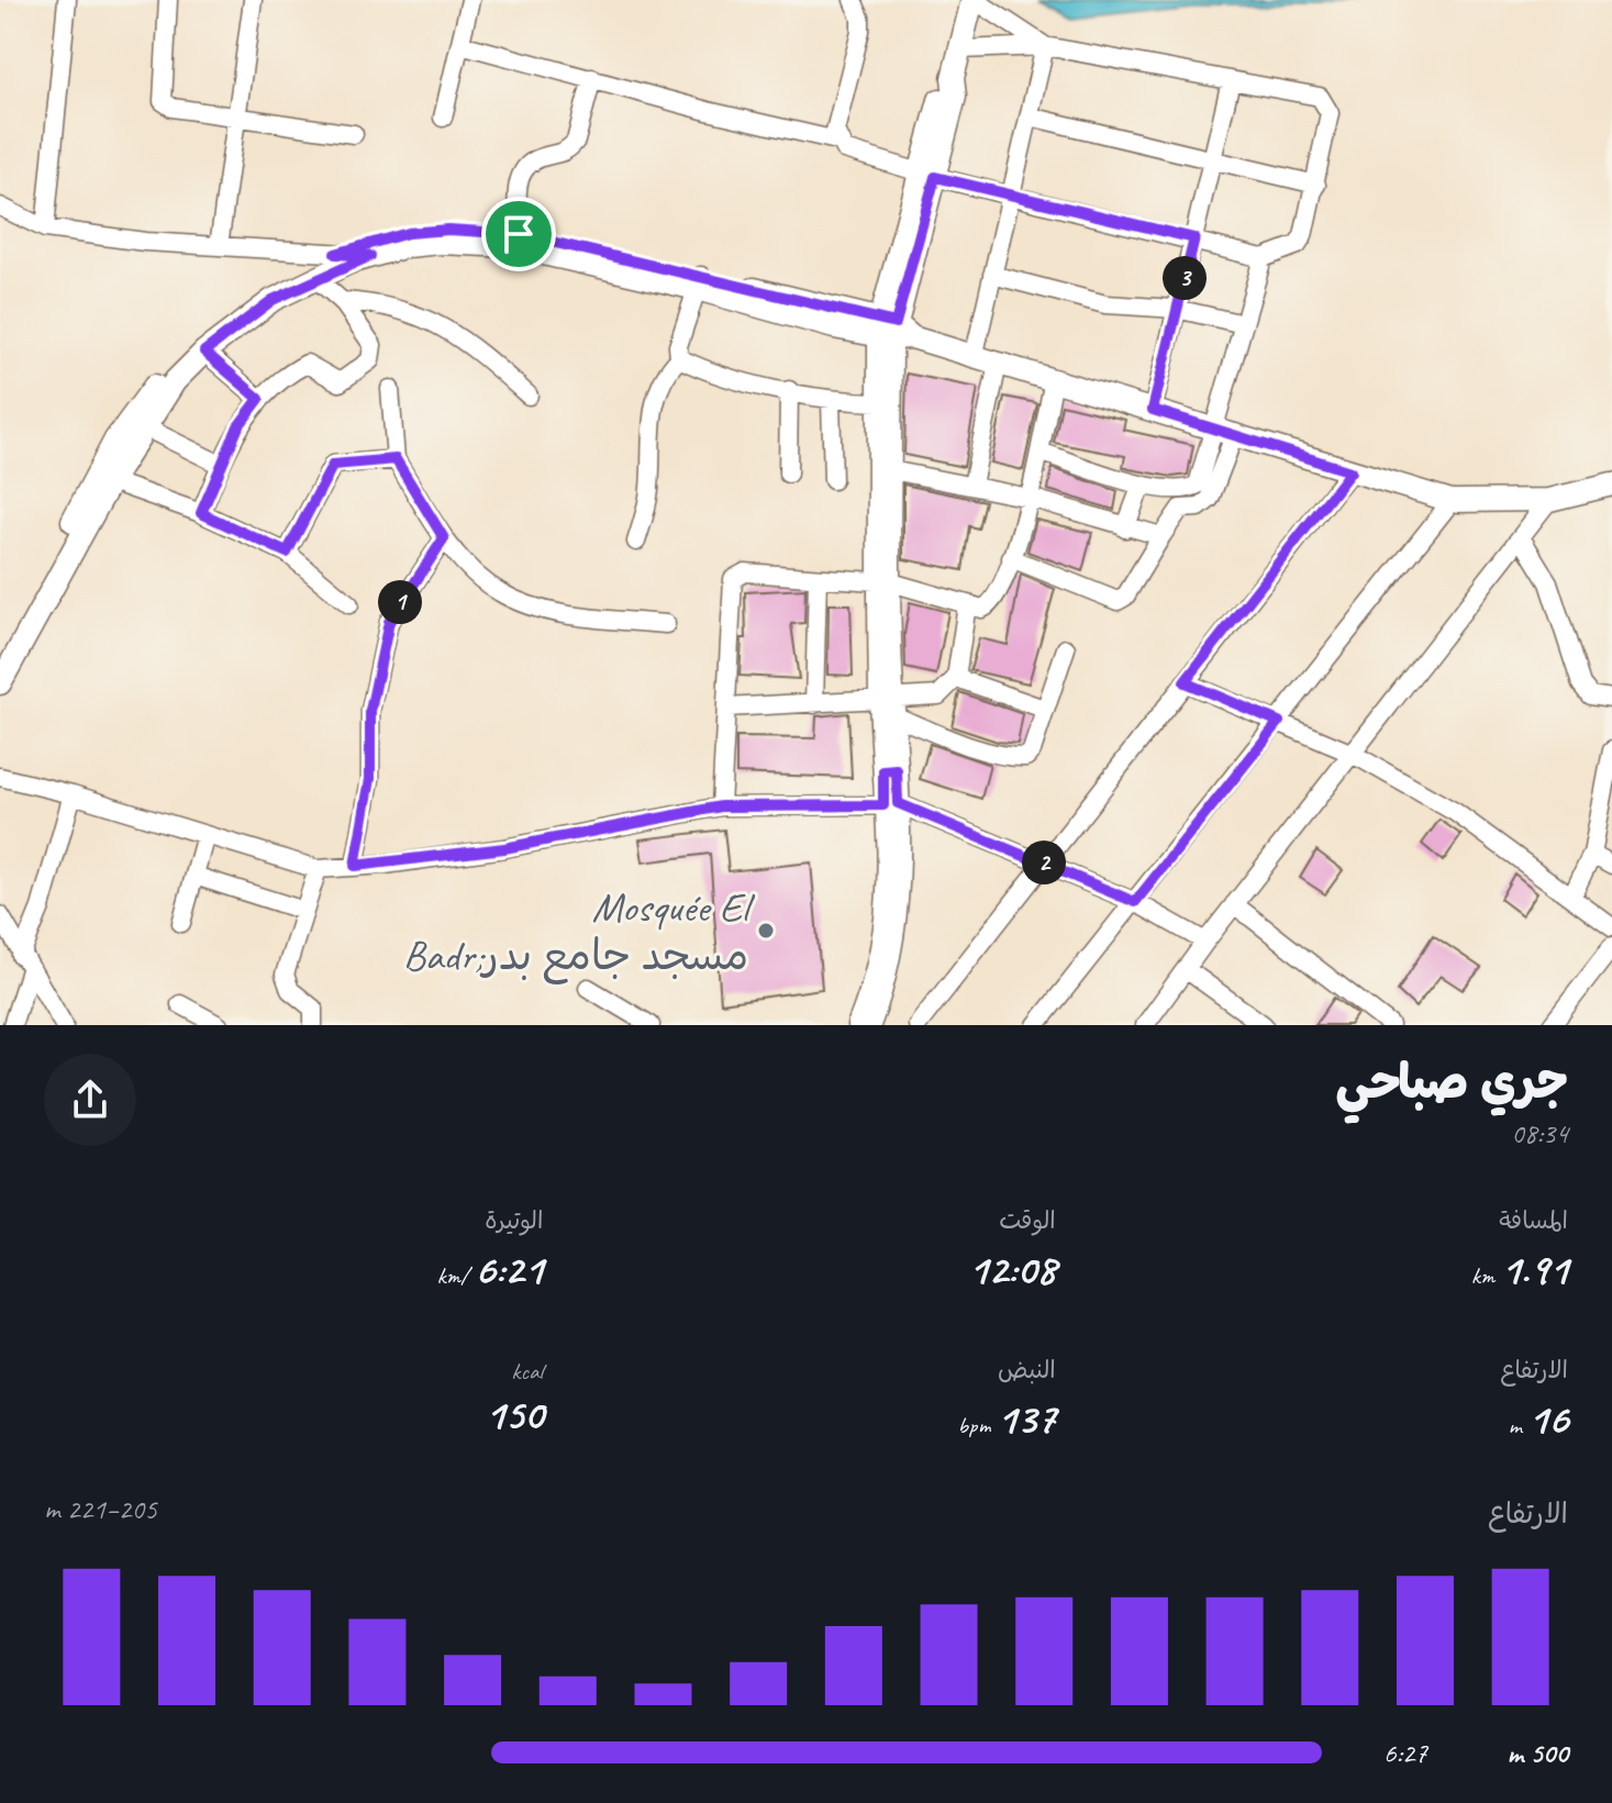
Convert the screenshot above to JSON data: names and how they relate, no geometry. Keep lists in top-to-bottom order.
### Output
{
  "places": ["Mosquée El Badr;مسجد جامع بدر"],
  "page": {
    "pins": ["3", "1", "2"],
    "heading": ["جري صباحي", "08:34"],
    "stats": [
      ["المسافة", "1.91 km"],
      ["الوقت", "12:08"],
      ["الوتيرة", "6:21 /km"],
      ["الارتفاع", "16 m"],
      ["النبض", "137 bpm"],
      ["kcal", "150"]
    ],
    "chart": ["الارتفاع", "205–221 m"],
    "list": [
      {
        "name": "500 m",
        "note": "6:27"
      }
    ]
  }
}
